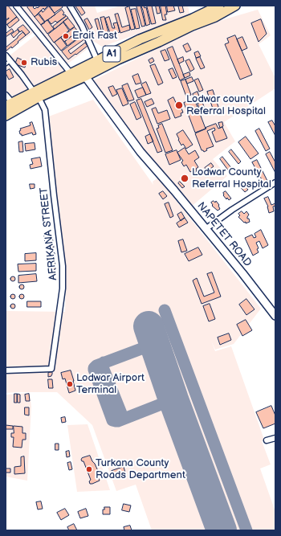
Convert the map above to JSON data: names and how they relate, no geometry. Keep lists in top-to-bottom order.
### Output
{
  "streets": {
    "highway": ["A1"],
    "main road": ["NAPETET ROAD"],
    "street": ["AFRIKANA STREET"]
  },
  "crossings": [
    ["A1", "AFRIKANA STREET"],
    ["A1", "NAPETET ROAD"]
  ],
  "places": [
    "Erait Fast",
    "Rubis",
    "Lodwar county Referral Hospital",
    "Lodwar County Referral Hospital",
    "Lodwar Airport Terminal",
    "Turkana County Roads Department"
  ]
}
